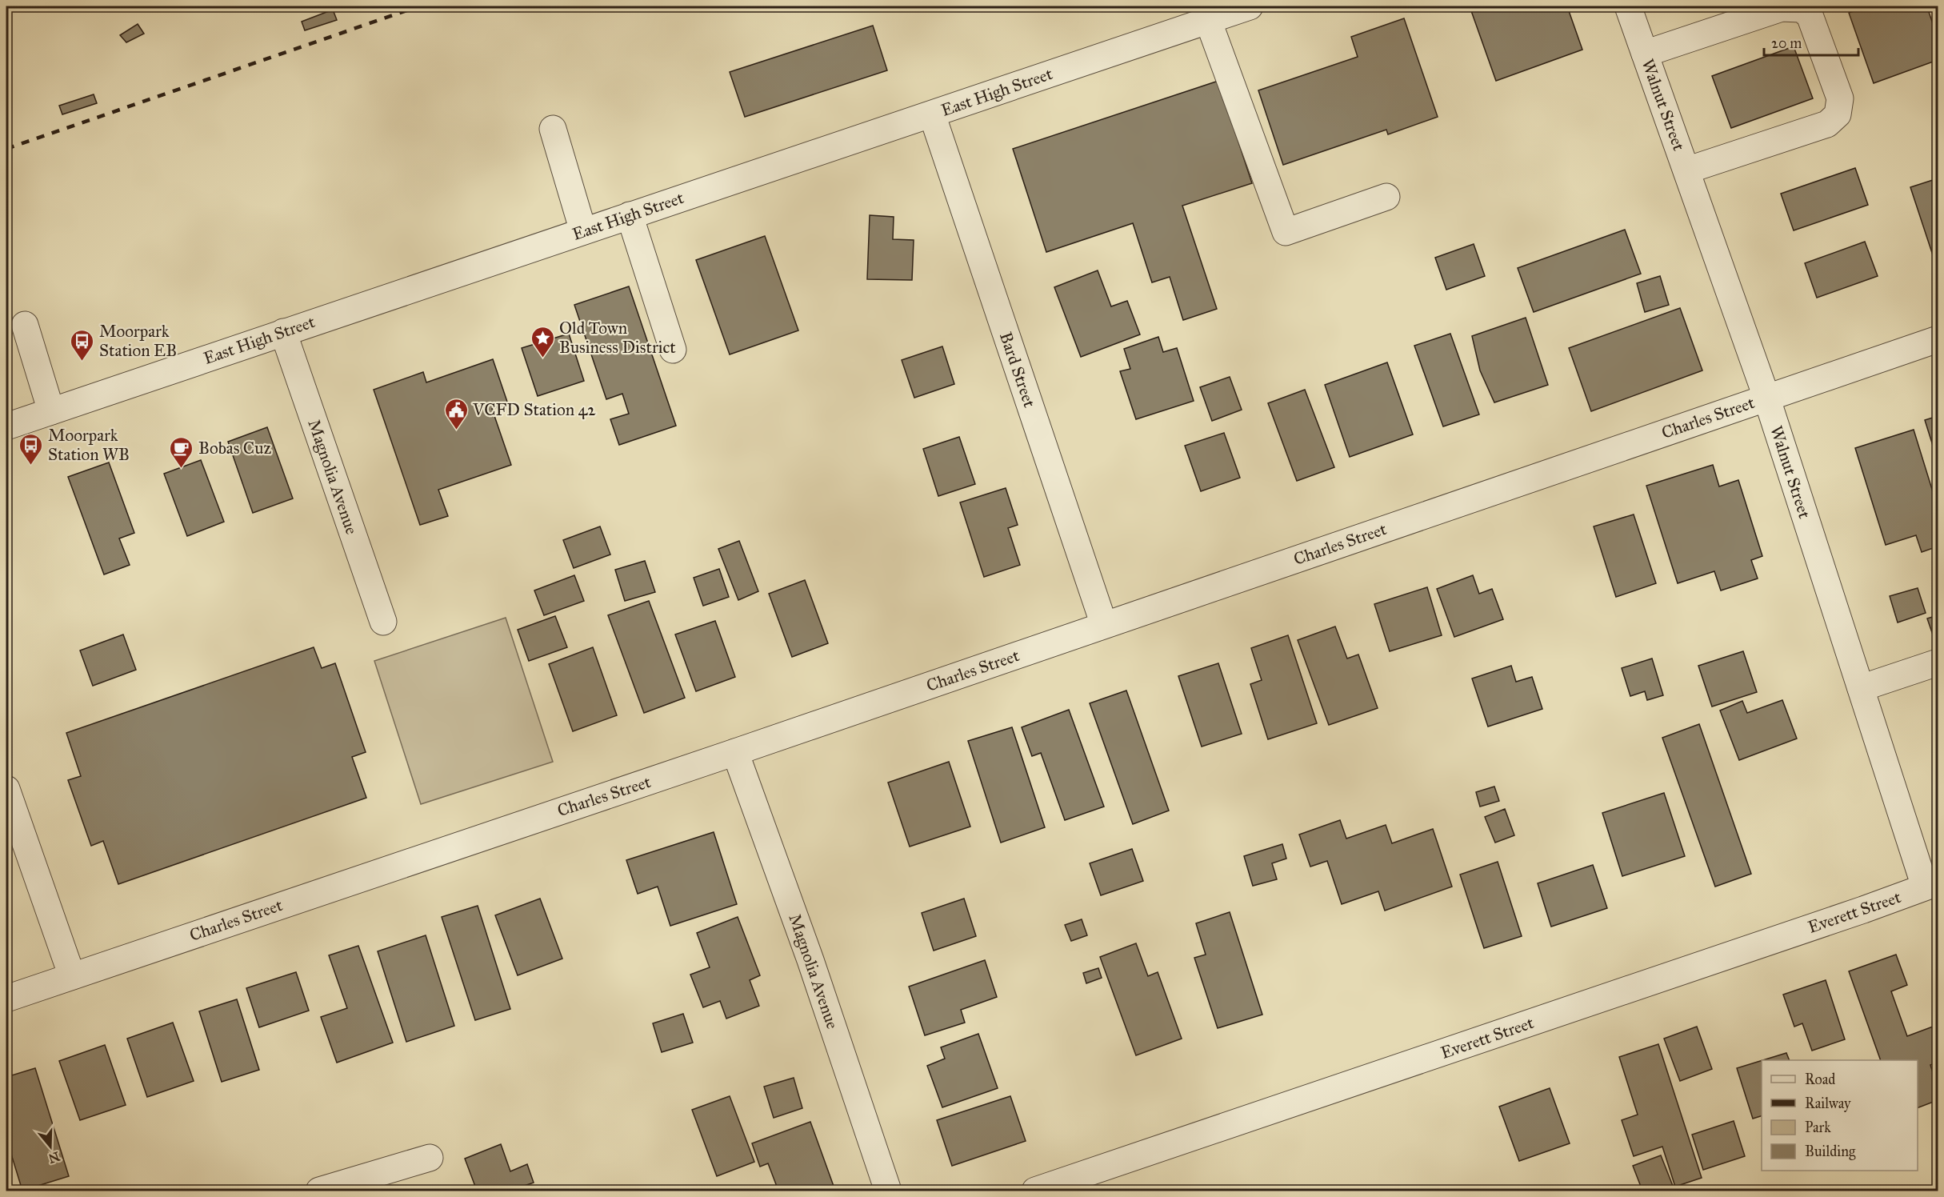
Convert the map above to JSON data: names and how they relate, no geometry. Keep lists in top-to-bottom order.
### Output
{
  "streets": {
    "street": [
      "East High Street",
      "Walnut Street",
      "Bard Street",
      "Charles Street",
      "Magnolia Avenue",
      "Everett Street"
    ]
  },
  "crossings": [
    ["East High Street", "Bard Street"],
    ["East High Street", "Magnolia Avenue"],
    ["Walnut Street", "Charles Street"],
    ["Walnut Street", "Everett Street"],
    ["Bard Street", "Charles Street"],
    ["Charles Street", "Magnolia Avenue"]
  ],
  "places": {
    "place": ["Old Town Business District"],
    "bus stop": ["Moorpark Station EB", "Moorpark Station WB"],
    "public building": ["VCFD Station 42"],
    "cafe": ["Bobas Cuz"]
  },
  "legend": [
    "Road",
    "Railway",
    "Park",
    "Building"
  ],
  "scale_bar": "20 m",
  "north": "bottom"
}
